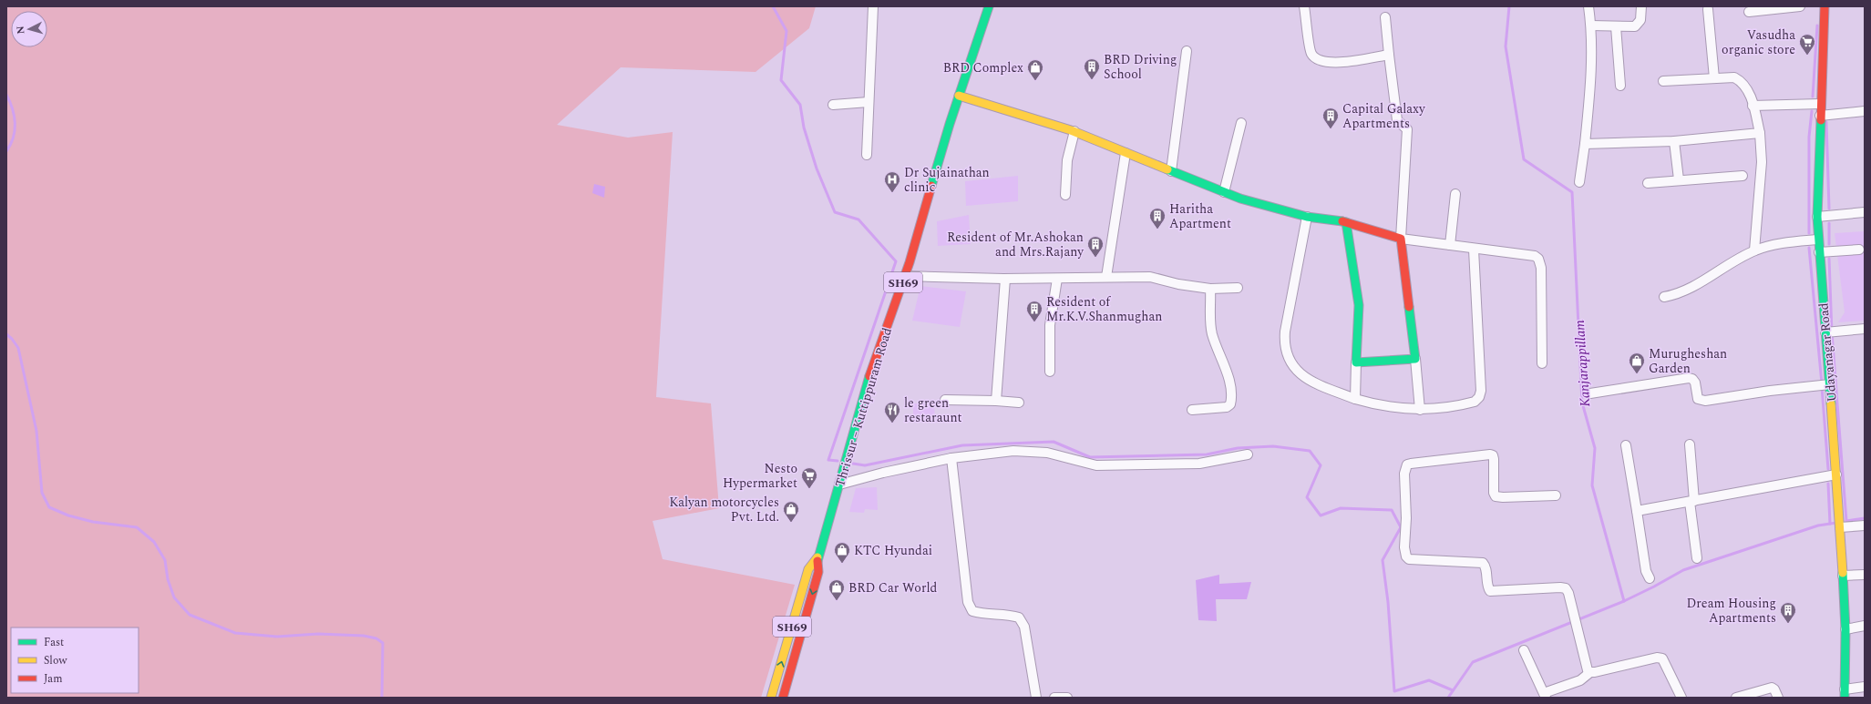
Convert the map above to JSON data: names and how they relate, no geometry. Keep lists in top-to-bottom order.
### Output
{
  "streets": {
    "street": ["SH69", "Udayanagar Road", "Thrissur – Kuttippuram Road"]
  },
  "water": ["Kanjarappillam"],
  "places": {
    "supermarket": ["Vasudha organic store", "Nesto Hypermarket"],
    "building": [
      "BRD Driving School",
      "Capital Galaxy Apartments",
      "Haritha Apartment",
      "Resident of Mr.Ashokan and Mrs.Rajany",
      "Resident of Mr.K.V.Shanmughan",
      "Dream Housing Apartments"
    ],
    "shop": [
      "BRD Complex",
      "Murugheshan Garden",
      "Kalyan motorcycles Pvt. Ltd.",
      "KTC Hyundai",
      "BRD Car World"
    ],
    "hospital": ["Dr Sujainathan clinic"],
    "restaurant": ["le green restaraunt"]
  },
  "legend": ["Fast", "Slow", "Jam"],
  "north": "left"
}
